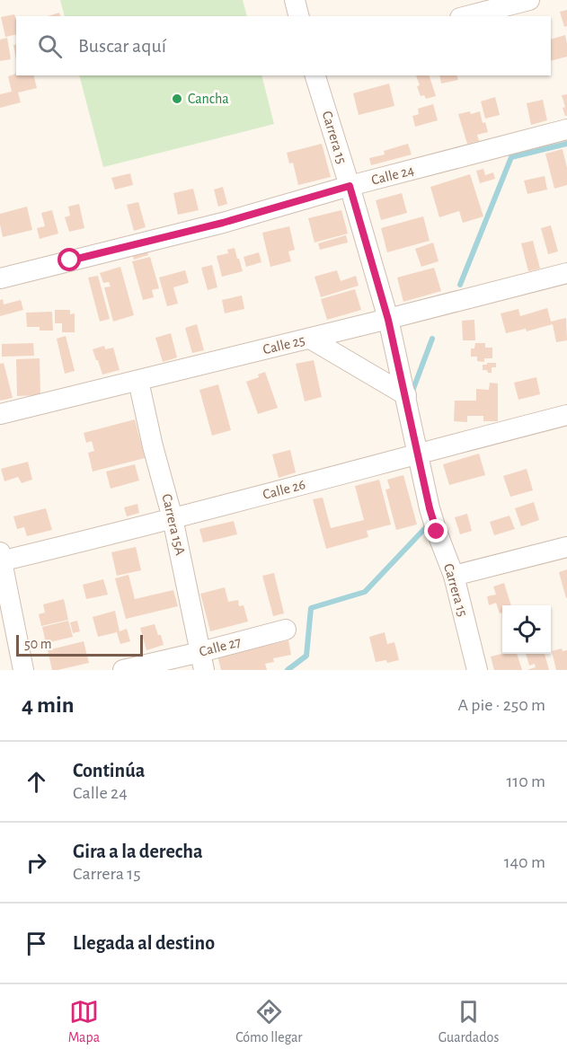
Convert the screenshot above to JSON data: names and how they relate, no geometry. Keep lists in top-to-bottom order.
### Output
{
  "streets": {
    "street": [
      "Carrera 15",
      "Calle 24",
      "Calle 25",
      "Calle 26",
      "Carrera 15A",
      "Calle 27"
    ]
  },
  "crossings": [
    ["Carrera 15", "Calle 24"],
    ["Carrera 15", "Calle 25"],
    ["Carrera 15", "Calle 26"],
    ["Calle 25", "Carrera 15A"],
    ["Calle 26", "Carrera 15A"],
    ["Carrera 15A", "Calle 27"]
  ],
  "places": ["Cancha"],
  "scale_bar": "50 m",
  "page": {
    "search": "Buscar aquí",
    "scale": "50 m",
    "heading": ["4 min", "A pie · 250 m"],
    "list": [
      ["Continúa", "Calle 24", "110 m"],
      ["Gira a la derecha", "Carrera 15", "140 m"],
      "Llegada al destino"
    ],
    "nav": ["Mapa", "Cómo llegar", "Guardados"]
  }
}
